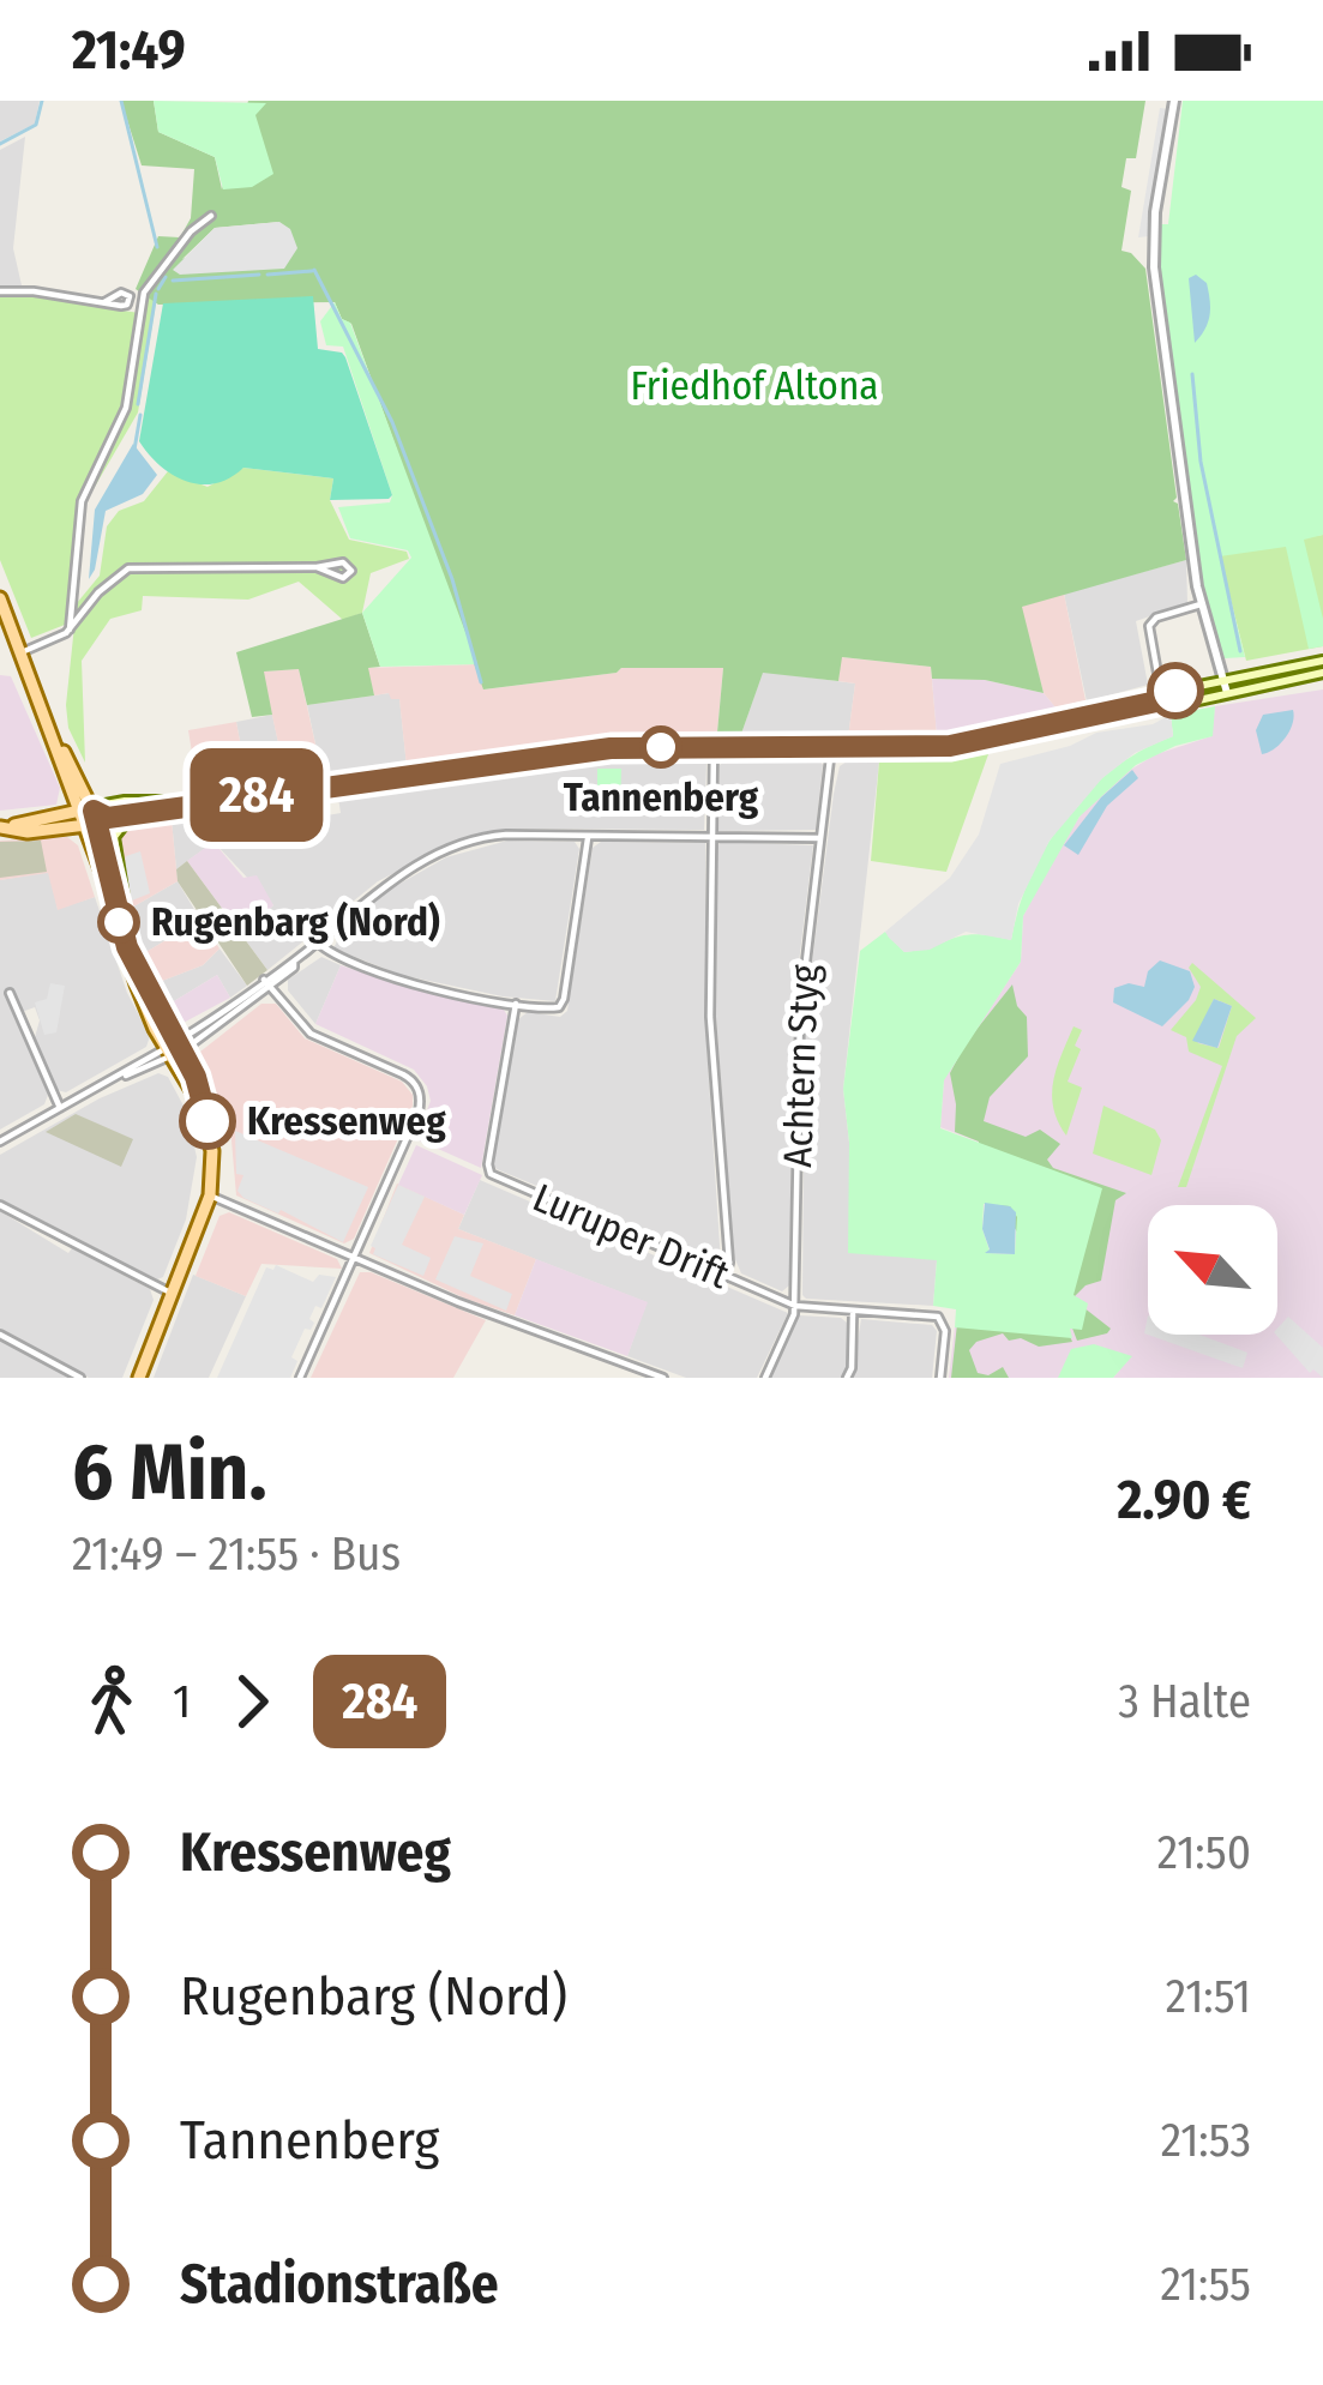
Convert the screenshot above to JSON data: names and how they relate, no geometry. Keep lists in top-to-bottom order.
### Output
{
  "streets": {
    "street": ["Achtern Styg", "Luruper Drift"]
  },
  "crossings": [
    ["Achtern Styg", "Luruper Drift"]
  ],
  "parks": ["Friedhof Altona"],
  "places": ["Tannenberg", "Rugenbarg (Nord)", "Kressenweg"],
  "lines": ["bus line 284"],
  "north": "top left",
  "page": {
    "status": "21:49",
    "on_map": "284",
    "heading": ["6 Min.", "21:49 – 21:55 · Bus", "2.90 €"],
    "legs": ["1", "284", "3 Halte"],
    "list": [
      {
        "name": "Kressenweg",
        "value": "21:50"
      },
      {
        "name": "Rugenbarg (Nord)",
        "value": "21:51"
      },
      {
        "name": "Tannenberg",
        "value": "21:53"
      },
      {
        "name": "Stadionstraße",
        "value": "21:55"
      }
    ]
  }
}
